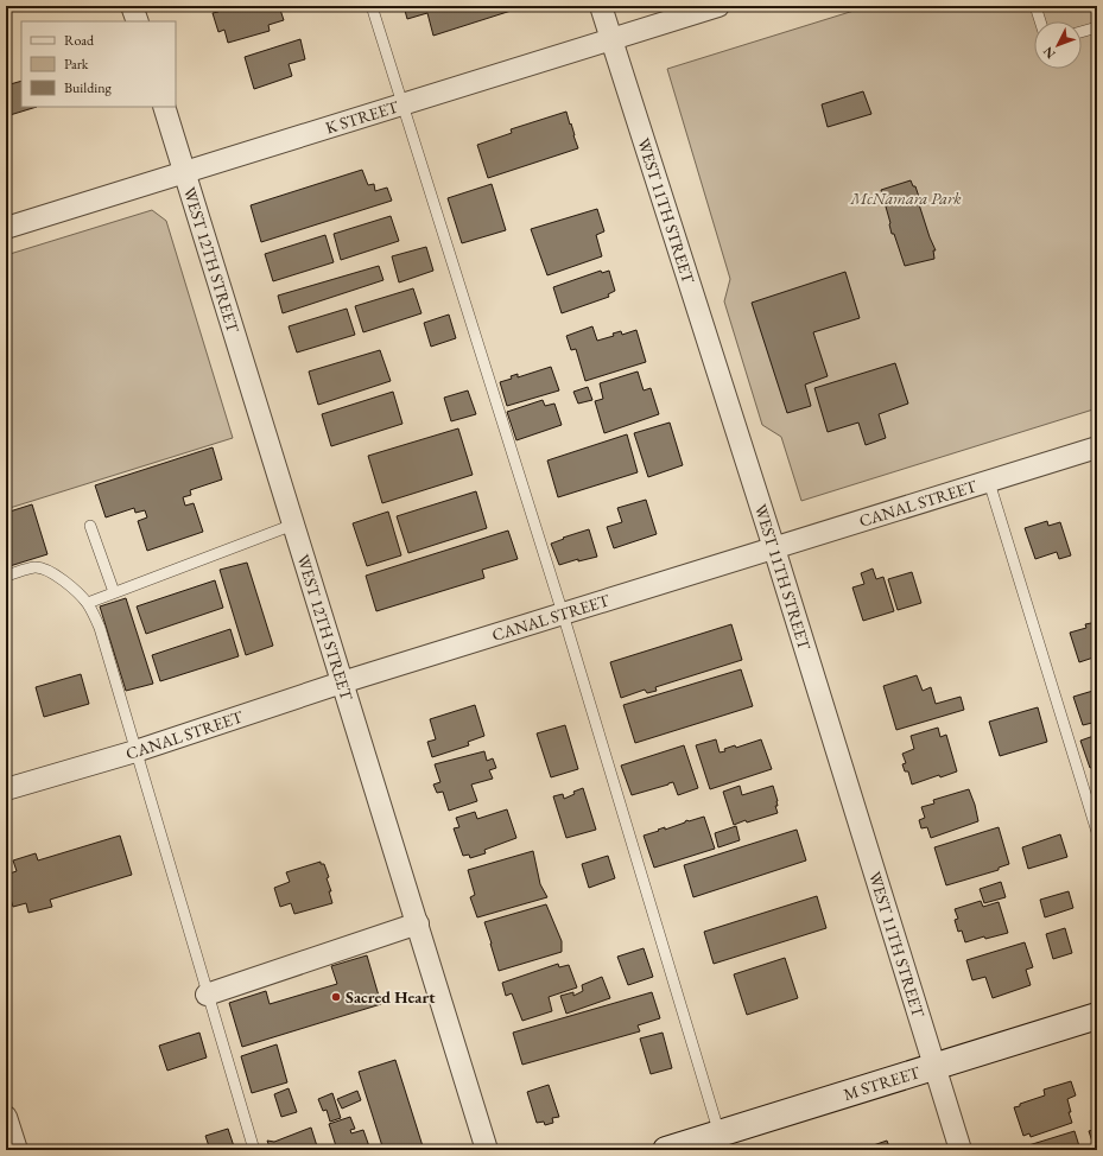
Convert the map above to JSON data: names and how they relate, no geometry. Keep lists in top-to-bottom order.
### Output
{
  "streets": {
    "street": [
      "K STREET",
      "WEST 11TH STREET",
      "WEST 12TH STREET",
      "CANAL STREET",
      "M STREET"
    ]
  },
  "crossings": [
    ["K STREET", "WEST 11TH STREET"],
    ["K STREET", "WEST 12TH STREET"],
    ["WEST 11TH STREET", "CANAL STREET"],
    ["WEST 11TH STREET", "M STREET"],
    ["WEST 12TH STREET", "CANAL STREET"]
  ],
  "parks": ["McNamara Park"],
  "places": ["Sacred Heart"],
  "legend": ["Road", "Park", "Building"],
  "north": "bottom left"
}
